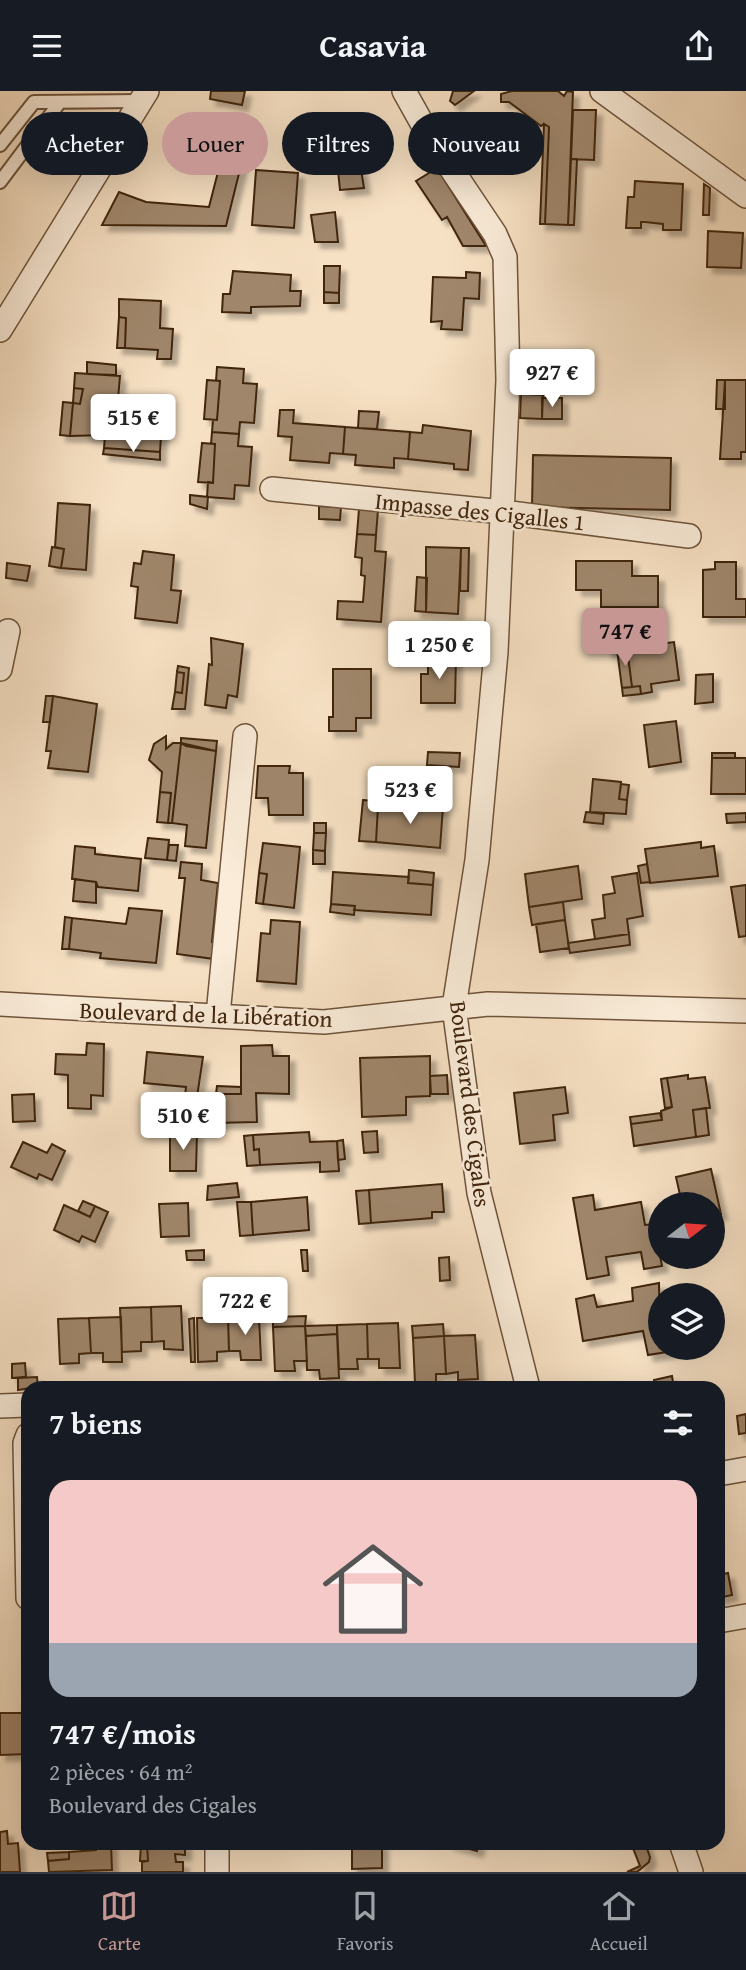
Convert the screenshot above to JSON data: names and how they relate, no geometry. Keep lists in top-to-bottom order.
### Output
{
  "streets": {
    "street": ["Impasse des Cigalles 1", "Boulevard de la Libération", "Boulevard des Cigales"]
  },
  "crossings": [
    ["Impasse des Cigalles 1", "Boulevard des Cigales"],
    ["Boulevard de la Libération", "Boulevard des Cigales"]
  ],
  "north": "right",
  "page": {
    "header": "Casavia",
    "chip": [
      "Acheter",
      "Louer",
      "Filtres",
      "Nouveau"
    ],
    "price": [
      "927 €",
      "515 €",
      "747 €",
      "1 250 €",
      "523 €",
      "510 €",
      "722 €"
    ],
    "heading": "7 biens",
    "list": [
      {
        "name": "747 €/mois",
        "note": "2 pièces · 64 m² · Boulevard des Cigales"
      }
    ],
    "tabs": ["Carte", "Favoris", "Accueil"]
  }
}
